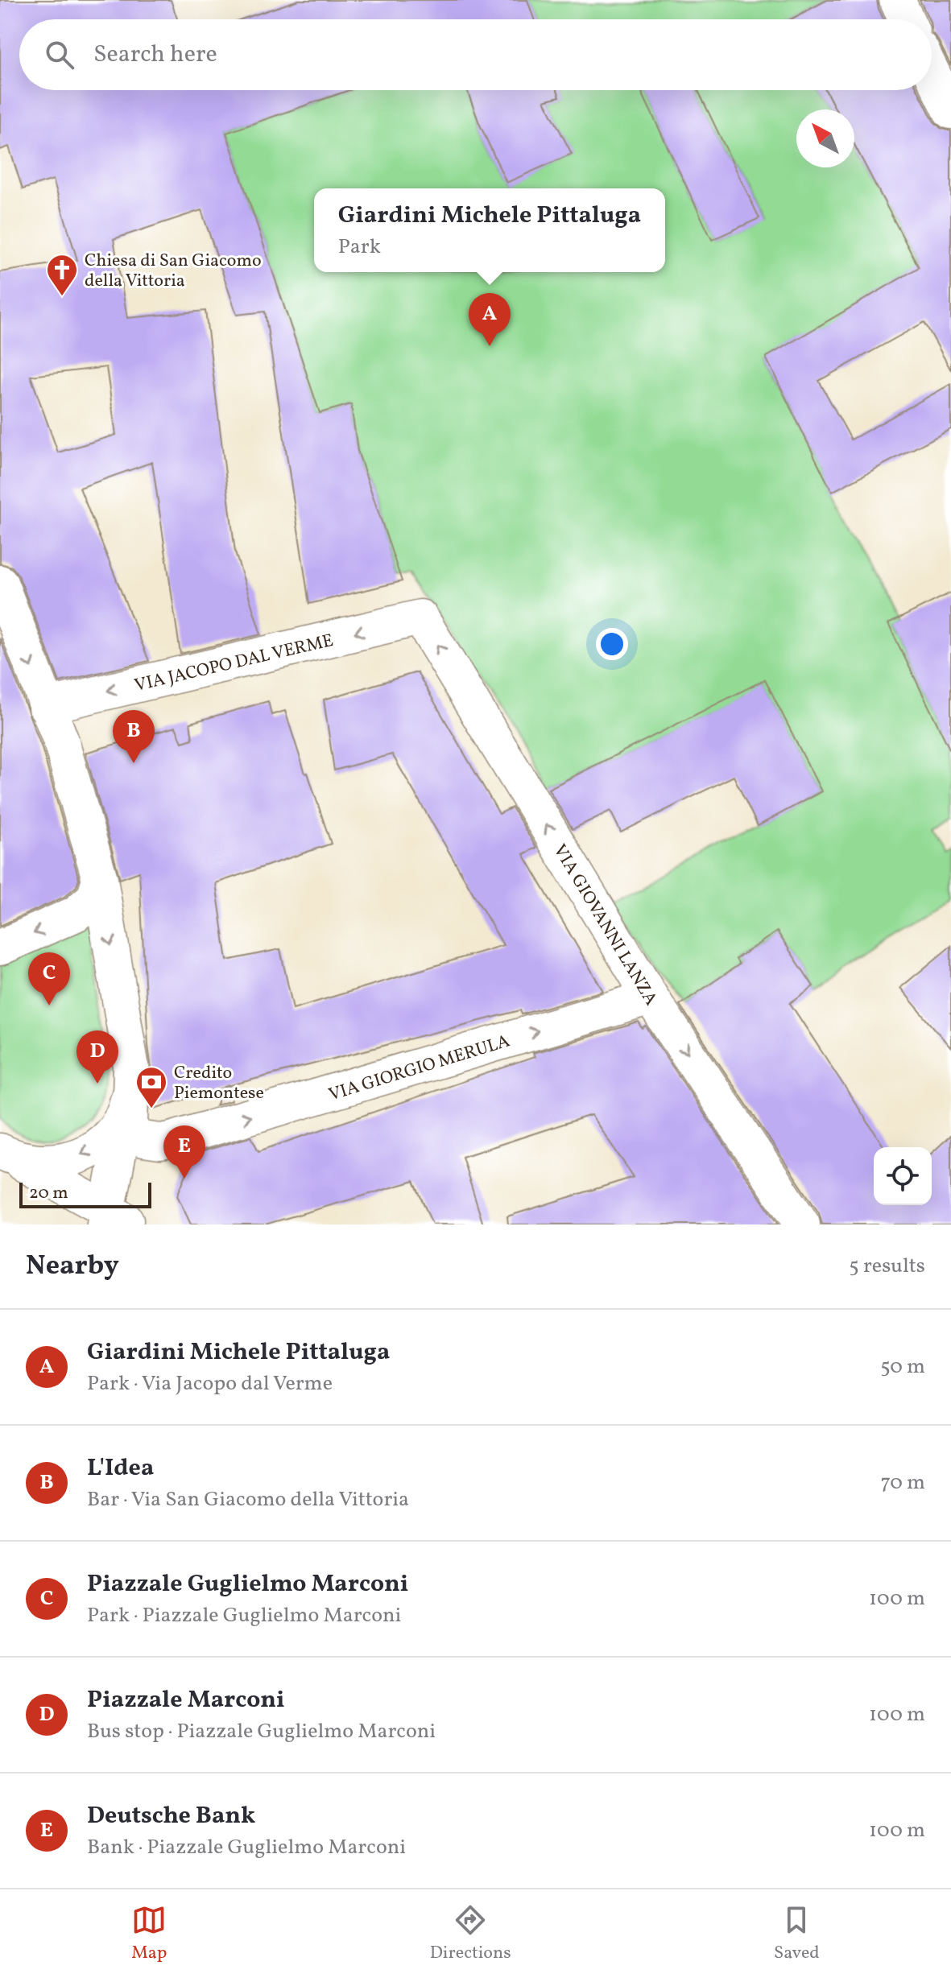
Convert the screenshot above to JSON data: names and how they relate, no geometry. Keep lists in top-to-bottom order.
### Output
{
  "streets": {
    "street": ["VIA JACOPO DAL VERME", "VIA GIOVANNI LANZA", "VIA GIORGIO MERULA"]
  },
  "crossings": [
    ["VIA JACOPO DAL VERME", "VIA GIOVANNI LANZA"],
    ["VIA GIOVANNI LANZA", "VIA GIORGIO MERULA"]
  ],
  "one_way": ["VIA JACOPO DAL VERME", "VIA GIORGIO MERULA"],
  "places": {
    "church": ["Chiesa di San Giacomo della Vittoria"],
    "bank": ["Credito Piemontese"]
  },
  "scale_bar": "20 m",
  "north": "top left",
  "page": {
    "search": "Search here",
    "popup": ["Giardini Michele Pittaluga", "Park"],
    "pins": [
      "A",
      "B",
      "C",
      "D",
      "E"
    ],
    "scale": "20 m",
    "heading": ["Nearby", "5 results"],
    "list": [
      {
        "mark": "A",
        "name": "Giardini Michele Pittaluga",
        "note": "Park · Via Jacopo dal Verme",
        "value": "50 m"
      },
      {
        "mark": "B",
        "name": "L'Idea",
        "note": "Bar · Via San Giacomo della Vittoria",
        "value": "70 m"
      },
      {
        "mark": "C",
        "name": "Piazzale Guglielmo Marconi",
        "note": "Park · Piazzale Guglielmo Marconi",
        "value": "100 m"
      },
      {
        "mark": "D",
        "name": "Piazzale Marconi",
        "note": "Bus stop · Piazzale Guglielmo Marconi",
        "value": "100 m"
      },
      {
        "mark": "E",
        "name": "Deutsche Bank",
        "note": "Bank · Piazzale Guglielmo Marconi",
        "value": "100 m"
      }
    ],
    "nav": ["Map", "Directions", "Saved"]
  }
}
